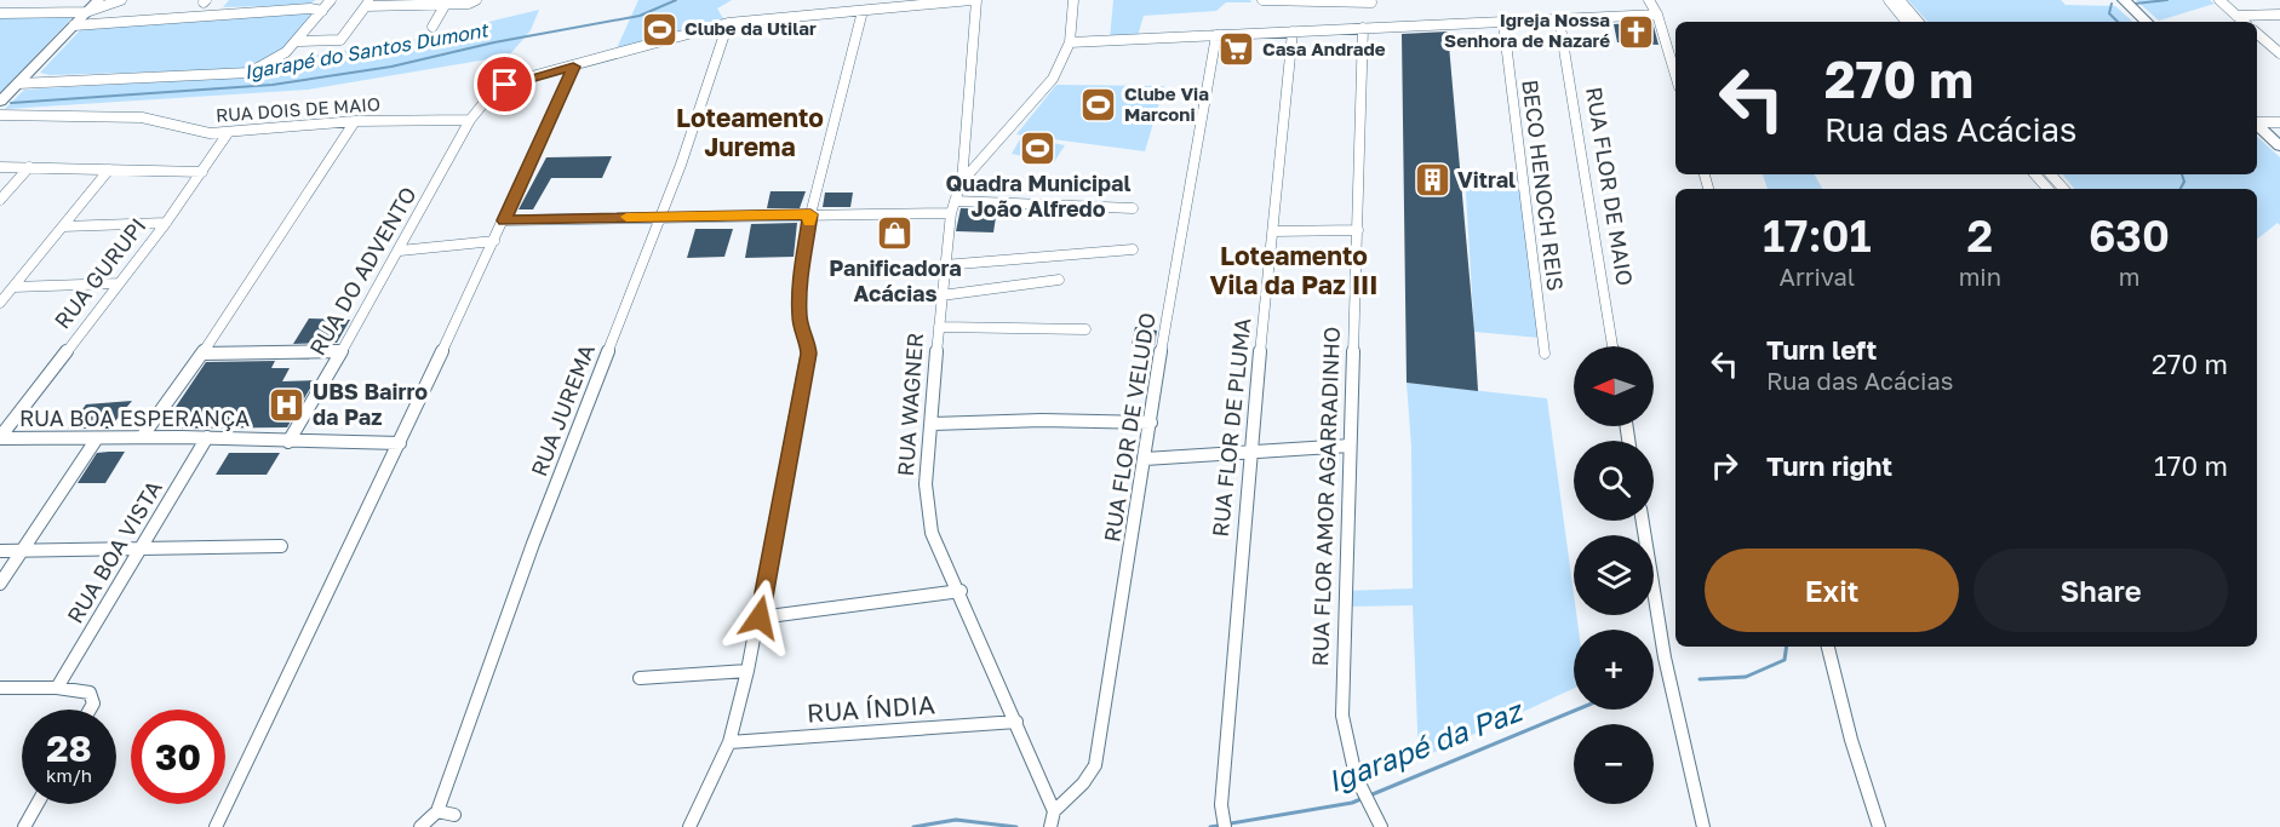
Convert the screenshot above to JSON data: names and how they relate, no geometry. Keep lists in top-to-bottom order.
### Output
{
  "streets": {
    "street": [
      "RUA DOIS DE MAIO",
      "BECO HENOCH REIS",
      "RUA FLOR DE MAIO",
      "RUA DO ADVENTO",
      "RUA GURUPI",
      "RUA WAGNER",
      "RUA JUREMA",
      "RUA BOA ESPERANÇA",
      "RUA FLOR DE VELUDO",
      "RUA FLOR DE PLUMA",
      "RUA FLOR AMOR AGARRADINHO",
      "RUA BOA VISTA",
      "RUA ÍNDIA"
    ]
  },
  "crossings": [
    ["RUA DOIS DE MAIO", "RUA DO ADVENTO"],
    ["RUA DOIS DE MAIO", "RUA GURUPI"],
    ["RUA DO ADVENTO", "RUA JUREMA"],
    ["RUA DO ADVENTO", "RUA BOA ESPERANÇA"],
    ["RUA GURUPI", "RUA BOA ESPERANÇA"],
    ["RUA WAGNER", "RUA FLOR DE VELUDO"],
    ["RUA WAGNER", "RUA ÍNDIA"],
    ["RUA BOA ESPERANÇA", "RUA BOA VISTA"]
  ],
  "districts": ["Loteamento Jurema", "Loteamento Vila da Paz III"],
  "water": ["Igarapé do Santos Dumont", "Igarapé da Paz"],
  "places": {
    "sports": ["Clube da Utilar", "Clube Via Marconi", "Quadra Municipal João Alfredo"],
    "church": ["Igreja Nossa Senhora de Nazaré"],
    "supermarket": ["Casa Andrade"],
    "building": ["Vitral"],
    "shop": ["Panificadora Acácias"],
    "hospital": ["UBS Bairro da Paz"]
  },
  "north": "left",
  "page": {
    "turn": ["270 m", "Rua das Acácias"],
    "eta": [
      "17:01",
      "Arrival",
      "2",
      "min",
      "630",
      "m"
    ],
    "list": [
      {
        "name": "Turn left",
        "note": "Rua das Acácias",
        "value": "270 m"
      },
      {
        "name": "Turn right",
        "value": "170 m"
      }
    ],
    "map_buttons": ["+", "−"],
    "buttons": ["Exit", "Share"],
    "speed": "28 km/h",
    "limit": "30"
  }
}
